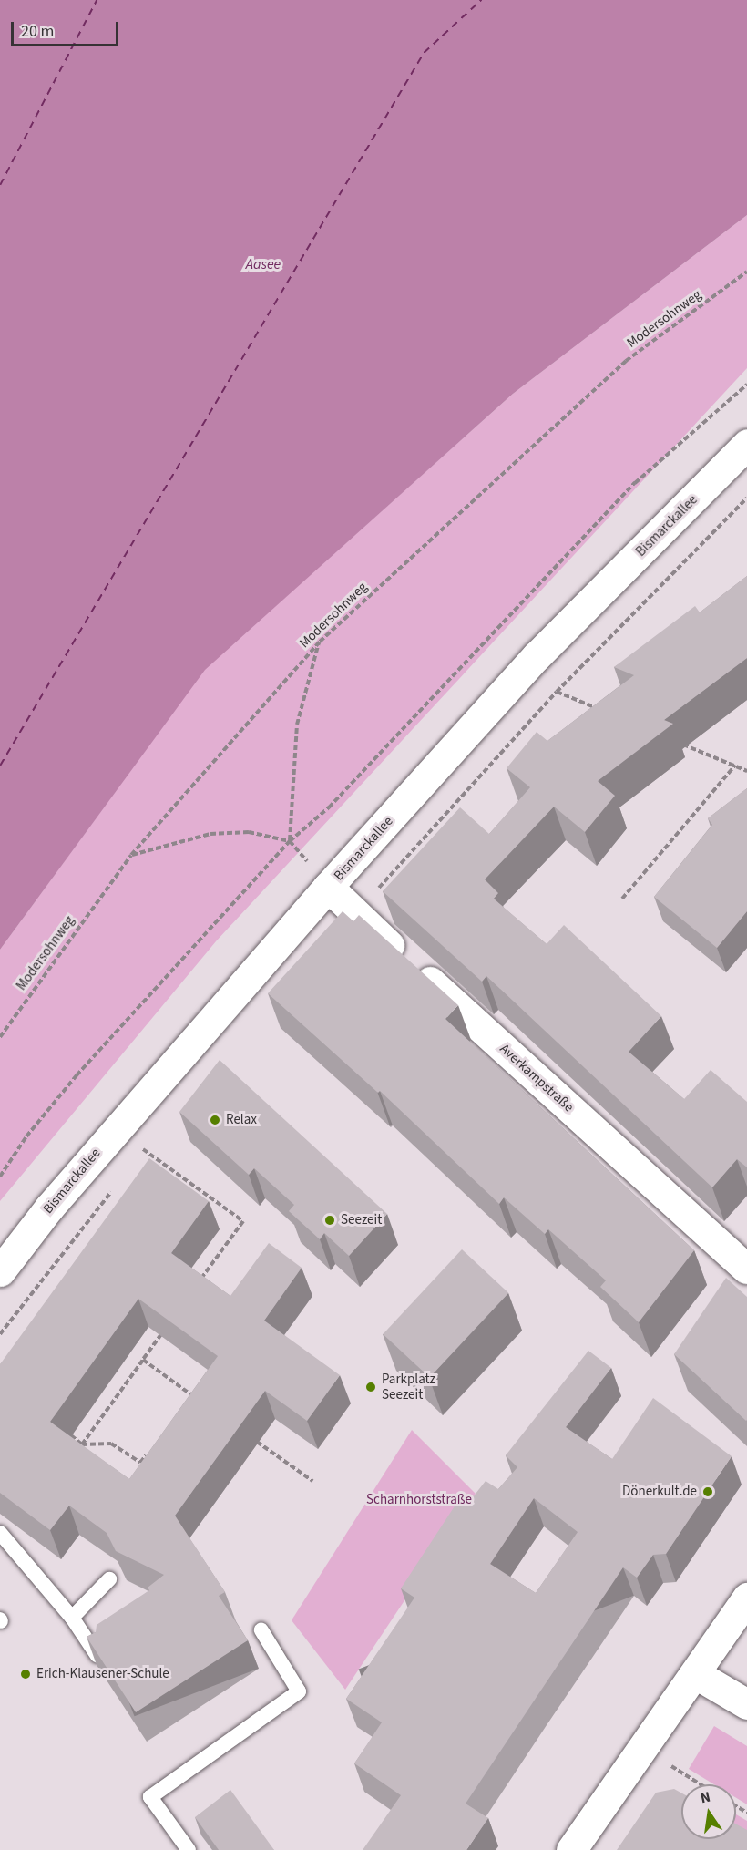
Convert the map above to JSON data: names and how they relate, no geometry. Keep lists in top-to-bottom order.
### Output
{
  "streets": {
    "street": ["Bismarckallee", "Averkampstraße"],
    "path": ["Modersohnweg"]
  },
  "crossings": [
    ["Bismarckallee", "Averkampstraße"]
  ],
  "water": ["Aasee"],
  "parks": ["Scharnhorststraße"],
  "places": [
    "Relax",
    "Seezeit",
    "Parkplatz Seezeit",
    "Dönerkult.de",
    "Erich-Klausener-Schule"
  ],
  "scale_bar": "20 m",
  "north": "top"
}
